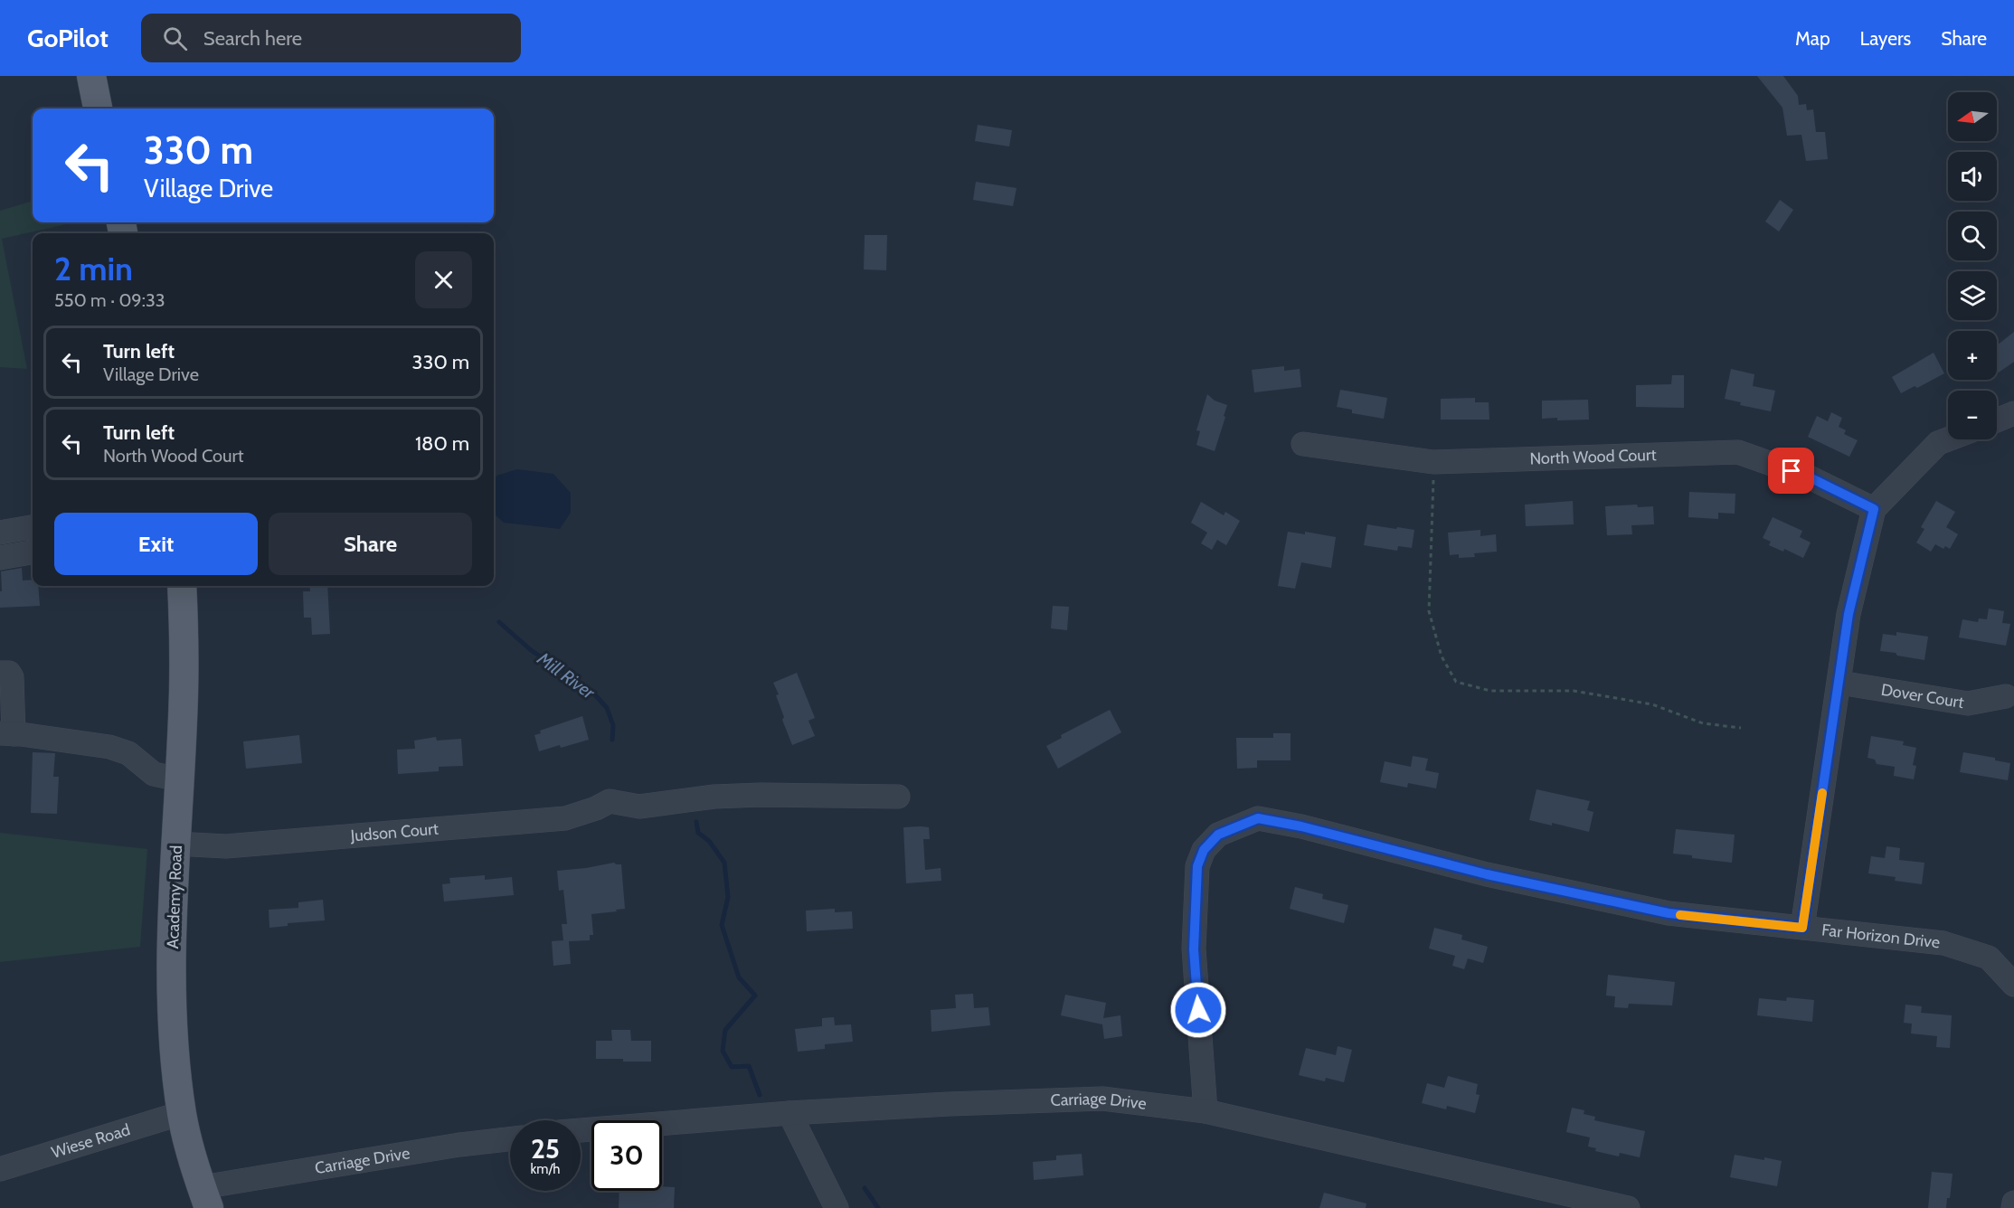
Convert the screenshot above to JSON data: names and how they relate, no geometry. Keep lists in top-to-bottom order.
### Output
{
  "streets": {
    "main road": ["Academy Road"],
    "street": [
      "North Wood Court",
      "Dover Court",
      "Judson Court",
      "Far Horizon Drive",
      "Carriage Drive",
      "Wiese Road"
    ]
  },
  "crossings": [
    ["Judson Court", "Academy Road"],
    ["Academy Road", "Carriage Drive"],
    ["Academy Road", "Wiese Road"],
    ["Far Horizon Drive", "Carriage Drive"]
  ],
  "water": ["Mill River"],
  "north": "left",
  "page": {
    "header": "GoPilot",
    "search": "Search here",
    "nav": ["Map", "Layers", "Share"],
    "map_buttons": ["+", "−"],
    "turn": ["330 m", "Village Drive"],
    "heading": ["2 min", "550 m · 09:33"],
    "list": [
      {
        "name": "Turn left",
        "note": "Village Drive",
        "value": "330 m"
      },
      {
        "name": "Turn left",
        "note": "North Wood Court",
        "value": "180 m"
      }
    ],
    "buttons": ["Exit", "Share"],
    "speed": "25 km/h",
    "limit": "30"
  }
}
